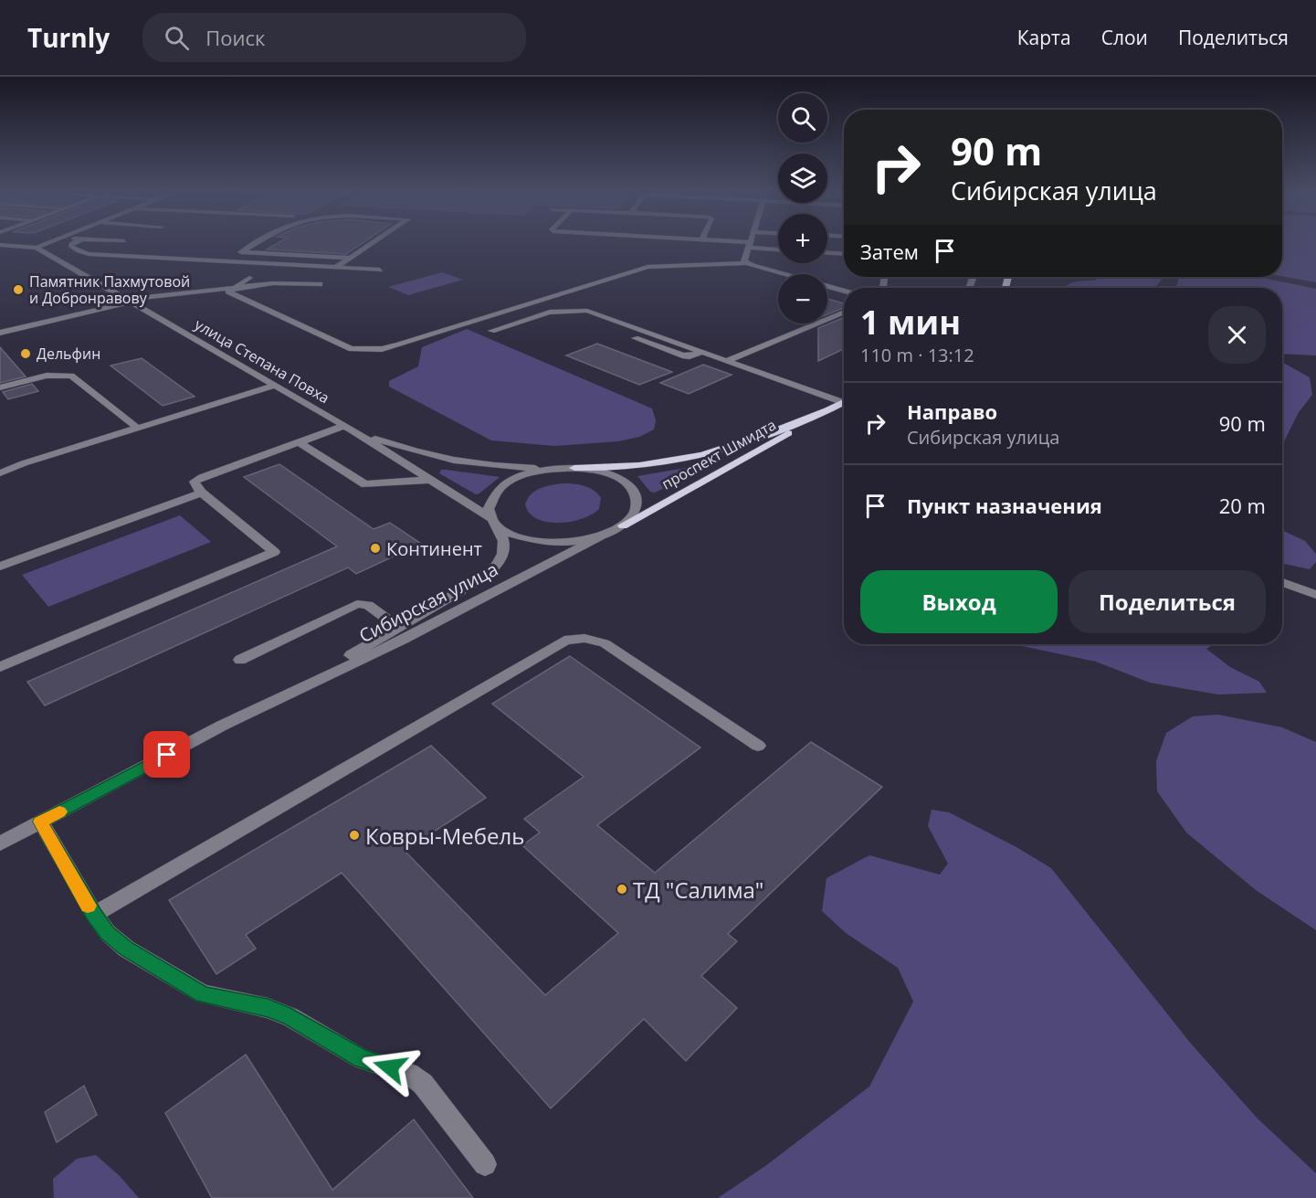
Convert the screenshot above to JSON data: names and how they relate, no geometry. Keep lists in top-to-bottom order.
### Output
{
  "streets": {
    "main road": ["проспект Шмидта"],
    "street": ["улица Степана Повха", "Сибирская улица"]
  },
  "crossings": [
    ["улица Степана Повха", "Сибирская улица"]
  ],
  "places": [
    "Памятник Пахмутовой и Добронравову",
    "Дельфин",
    "Континент",
    "Ковры-Мебель",
    "ТД \"Салима\""
  ],
  "page": {
    "header": "Turnly",
    "search": "Поиск",
    "nav": ["Карта", "Слои", "Поделиться"],
    "map_buttons": ["+", "−"],
    "turn": ["90 m", "Сибирская улица"],
    "then": "Затем",
    "heading": ["1 мин", "110 m · 13:12"],
    "list": [
      {
        "name": "Направо",
        "note": "Сибирская улица",
        "value": "90 m"
      },
      {
        "name": "Пункт назначения",
        "value": "20 m"
      }
    ],
    "buttons": ["Выход", "Поделиться"]
  }
}
